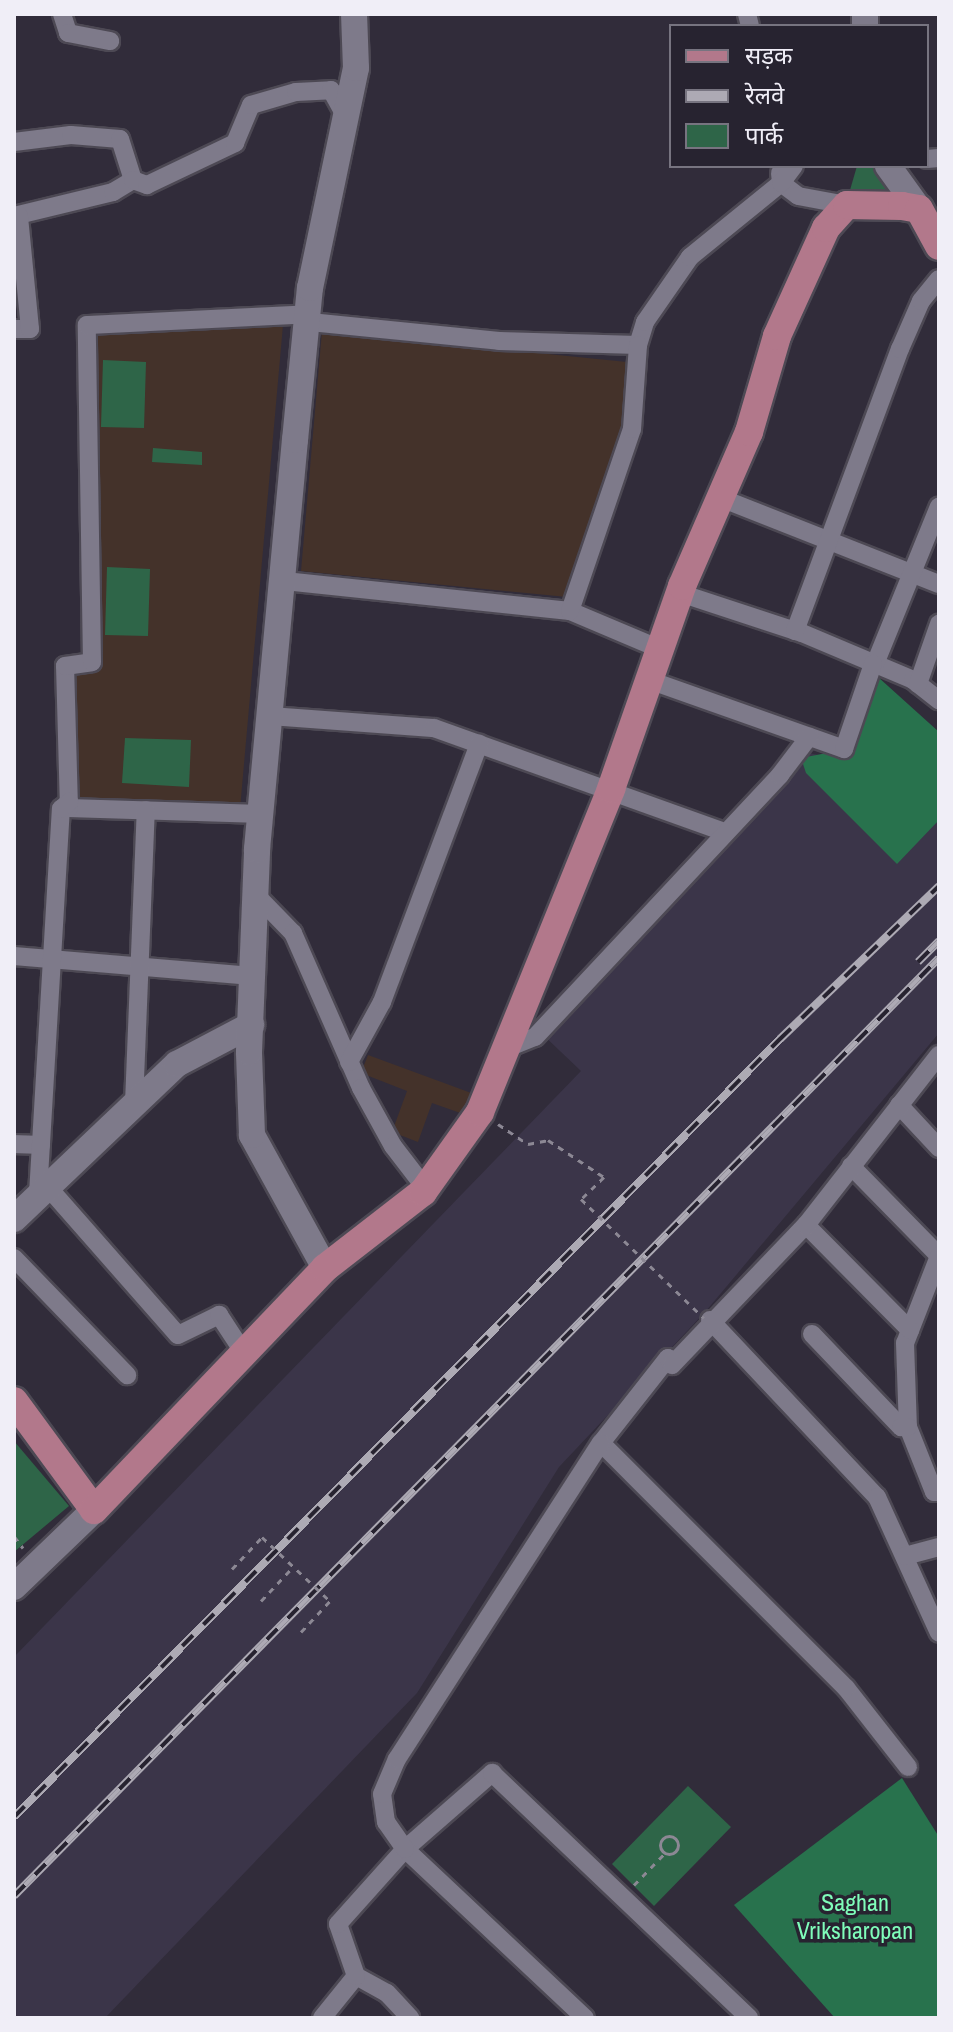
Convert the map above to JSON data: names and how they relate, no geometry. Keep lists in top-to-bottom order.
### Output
{
  "parks": ["Saghan Vriksharopan"],
  "legend": ["सड़क", "रेलवे", "पार्क"]
}
